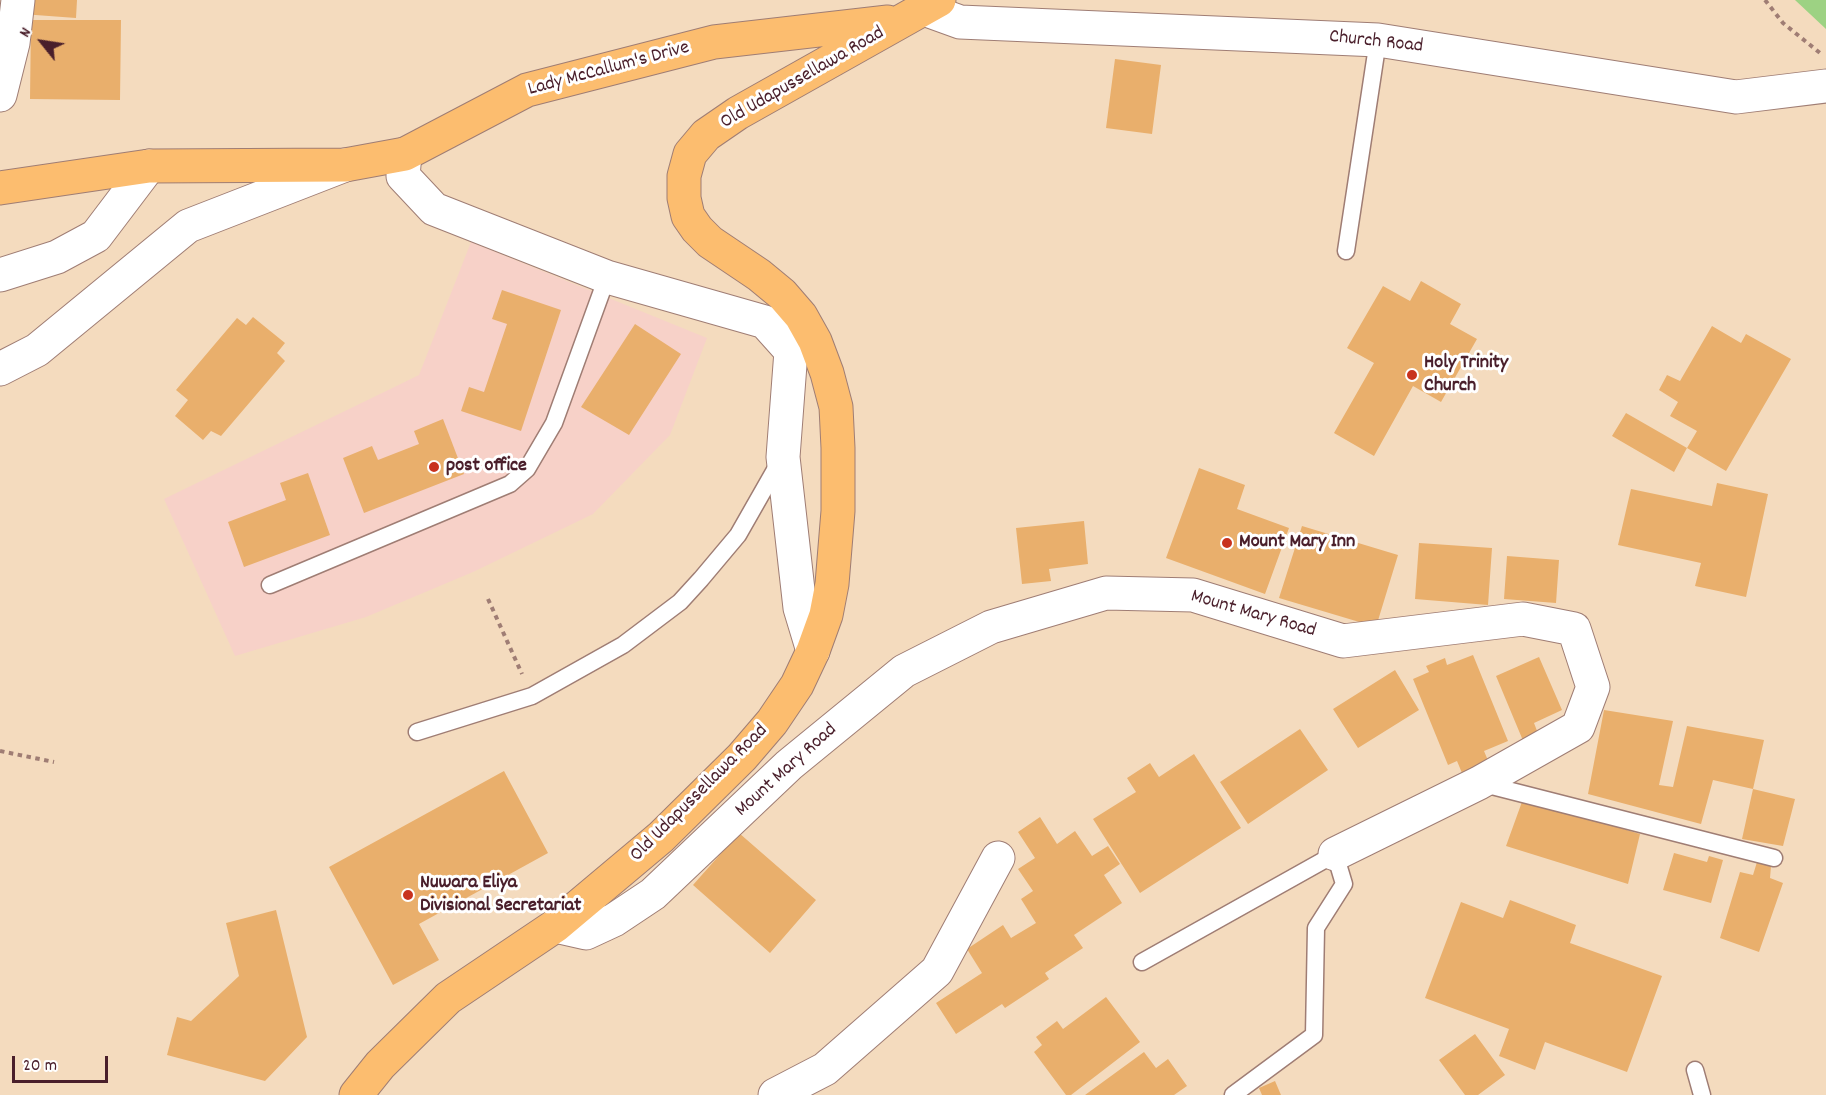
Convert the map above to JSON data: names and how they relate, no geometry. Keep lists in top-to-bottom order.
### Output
{
  "streets": {
    "main road": ["Lady McCallum's Drive", "Old Udapussellawa Road"],
    "street": ["Church Road", "Mount Mary Road"]
  },
  "crossings": [
    ["Church Road", "Lady McCallum's Drive"],
    ["Church Road", "Old Udapussellawa Road"],
    ["Lady McCallum's Drive", "Old Udapussellawa Road"],
    ["Old Udapussellawa Road", "Mount Mary Road"]
  ],
  "places": [
    "Holy Trinity Church",
    "post office",
    "Mount Mary Inn",
    "Nuwara Eliya Divisional Secretariat"
  ],
  "scale_bar": "20 m",
  "north": "top left"
}
